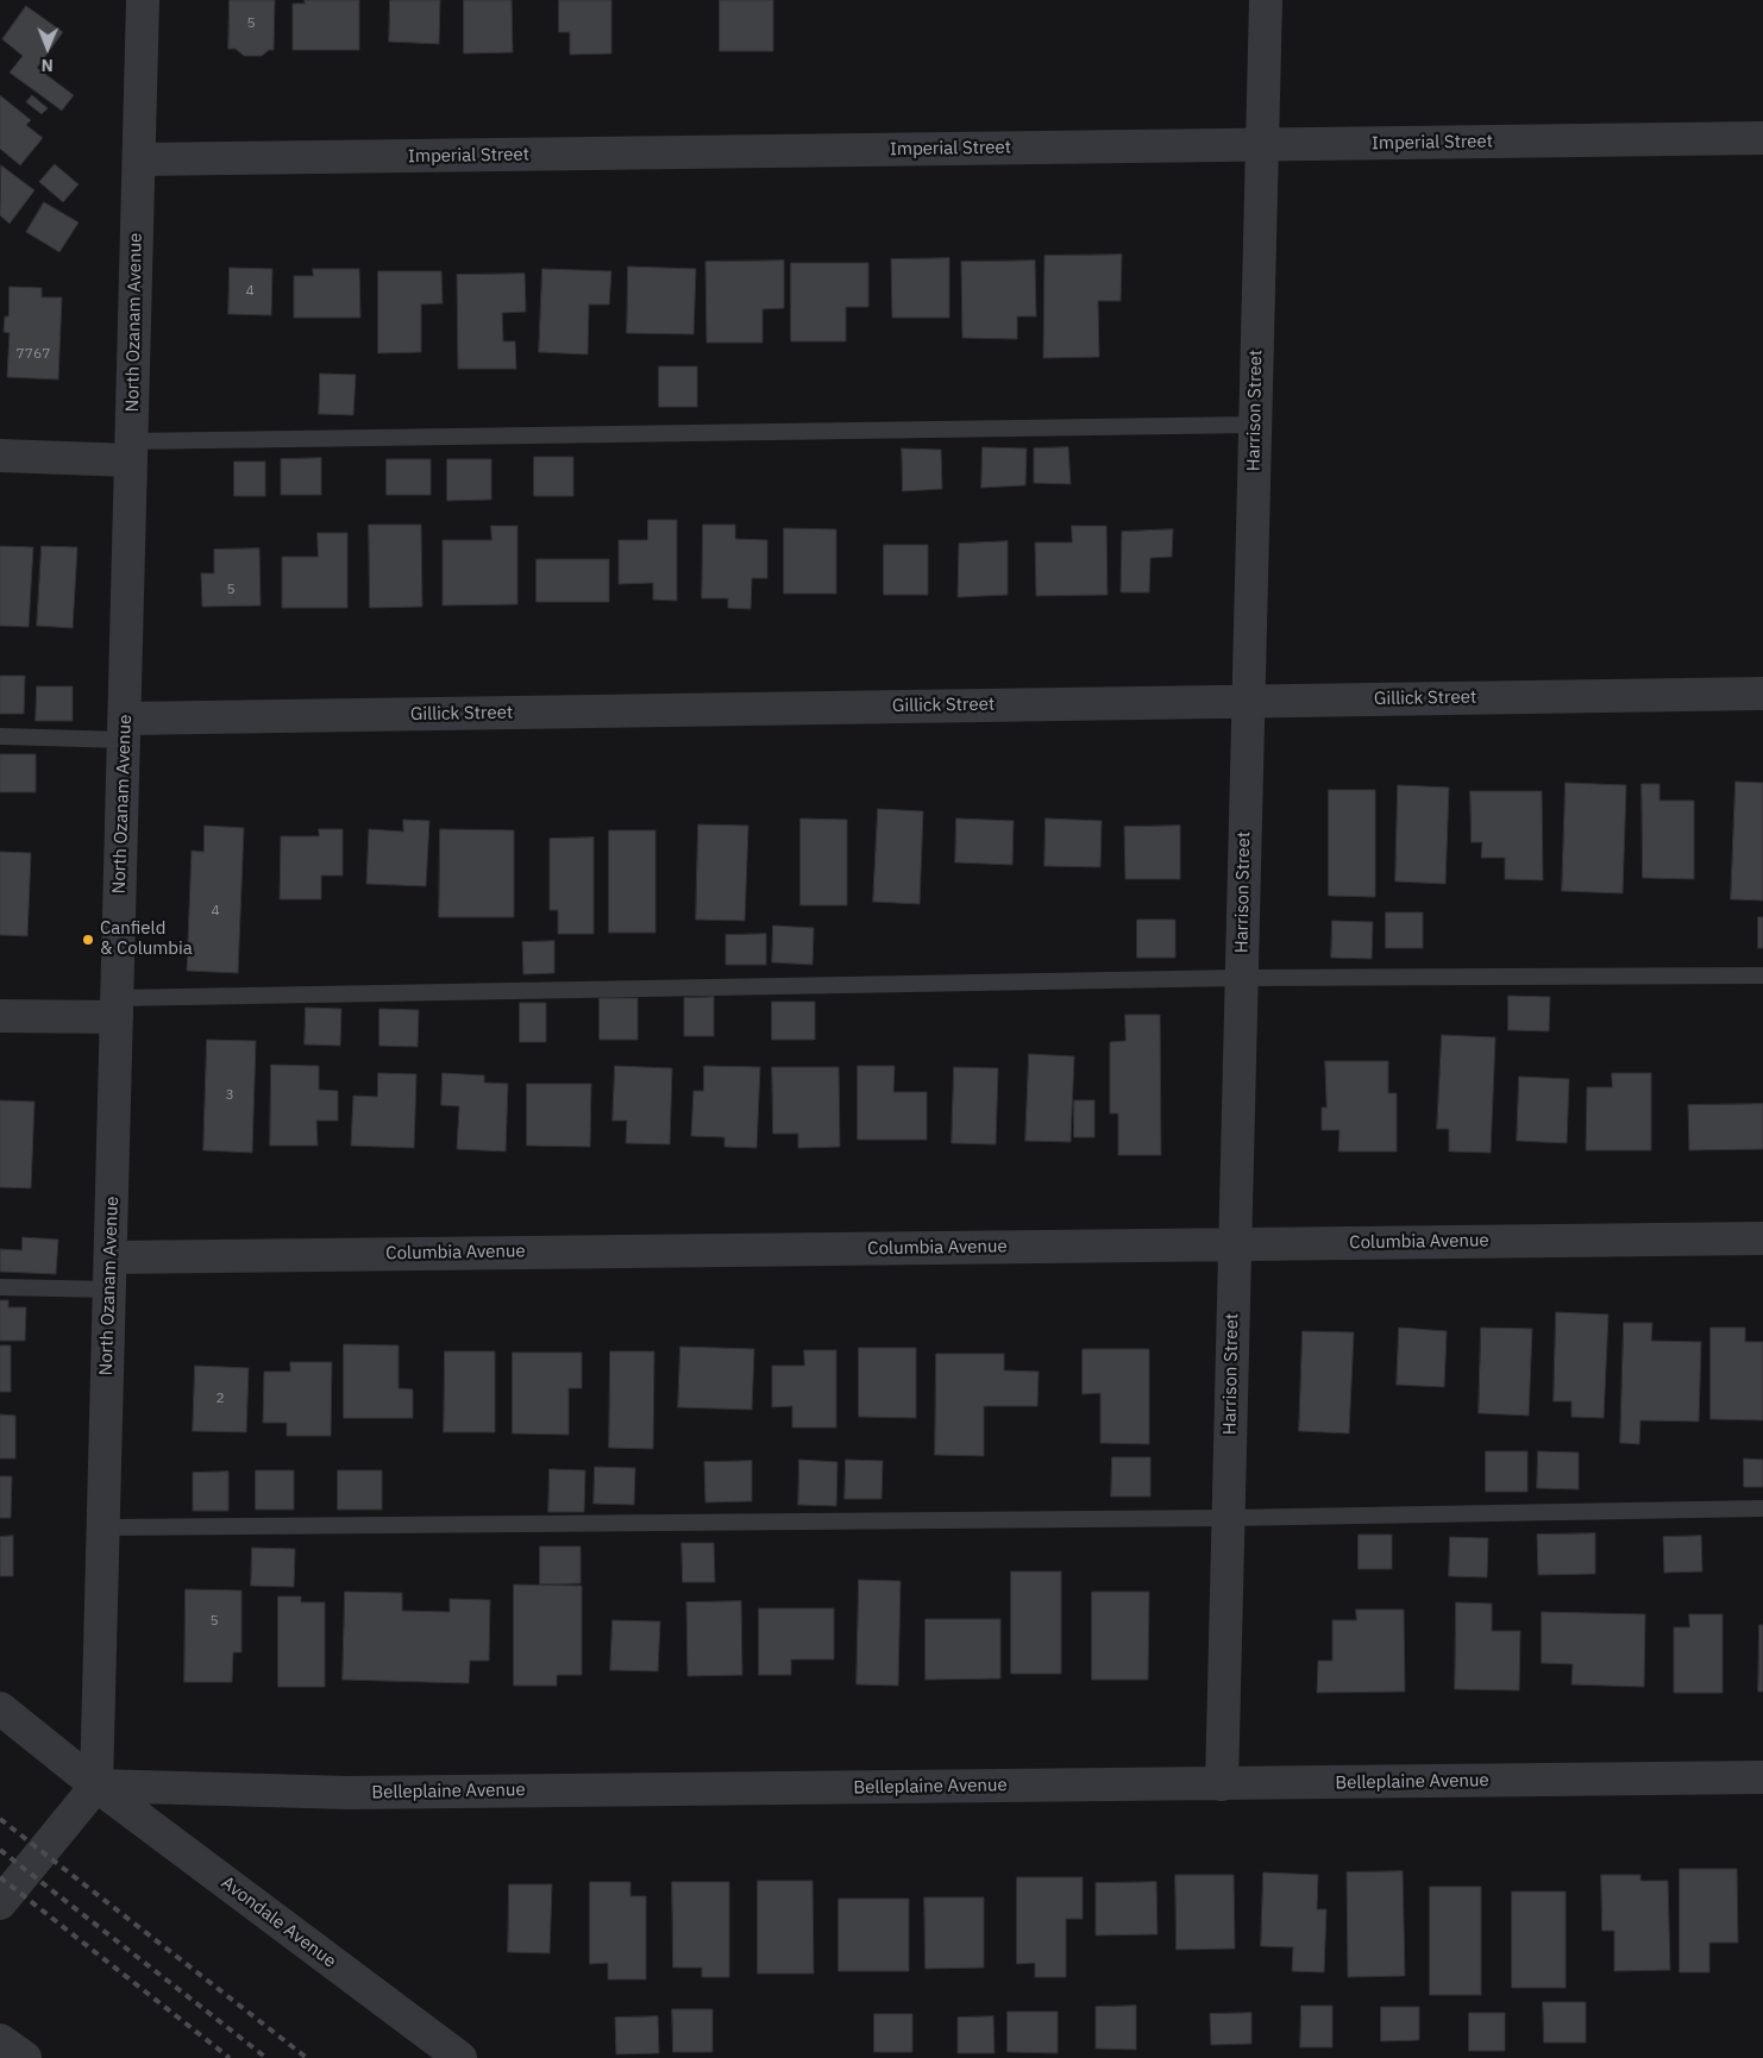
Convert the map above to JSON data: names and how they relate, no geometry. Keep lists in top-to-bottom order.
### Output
{
  "streets": {
    "street": [
      "Imperial Street",
      "North Ozanam Avenue",
      "Harrison Street",
      "Gillick Street",
      "Columbia Avenue",
      "Belleplaine Avenue",
      "Avondale Avenue"
    ]
  },
  "crossings": [
    ["Imperial Street", "North Ozanam Avenue"],
    ["Imperial Street", "Harrison Street"],
    ["North Ozanam Avenue", "Gillick Street"],
    ["North Ozanam Avenue", "Columbia Avenue"],
    ["North Ozanam Avenue", "Belleplaine Avenue"],
    ["North Ozanam Avenue", "Avondale Avenue"],
    ["Harrison Street", "Gillick Street"],
    ["Harrison Street", "Columbia Avenue"],
    ["Harrison Street", "Belleplaine Avenue"],
    ["Belleplaine Avenue", "Avondale Avenue"]
  ],
  "places": ["Canfield & Columbia"],
  "house_numbers": [
    "5",
    "4",
    "7767",
    "5",
    "4",
    "3",
    "2",
    "5"
  ],
  "north": "bottom"
}
